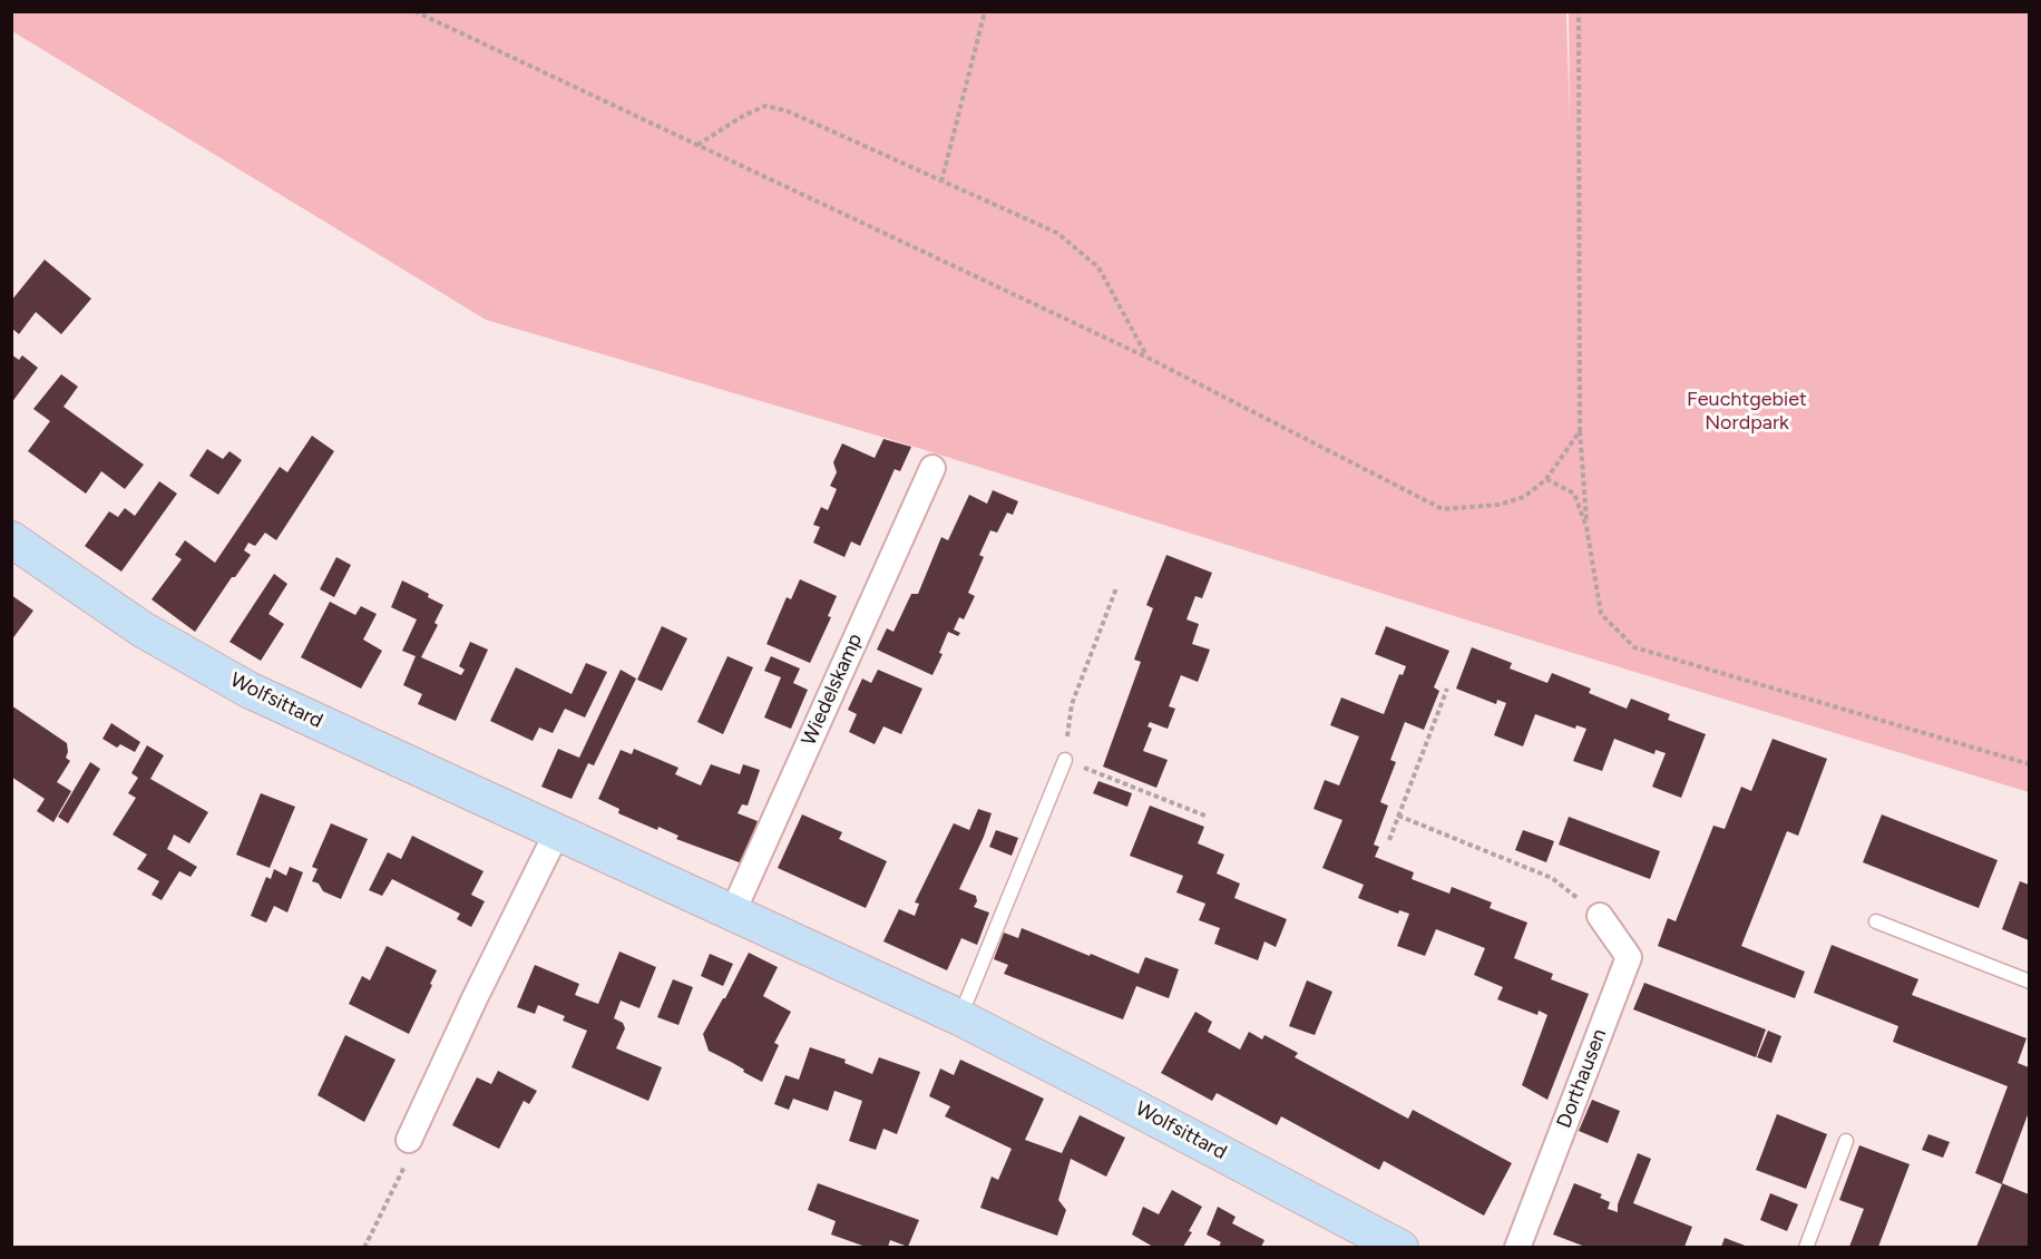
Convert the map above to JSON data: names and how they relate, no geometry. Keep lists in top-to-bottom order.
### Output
{
  "streets": {
    "street": ["Wiedelskamp", "Wolfsittard", "Dorthausen"]
  },
  "crossings": [
    ["Wiedelskamp", "Wolfsittard"]
  ],
  "parks": ["Feuchtgebiet Nordpark"]
}
